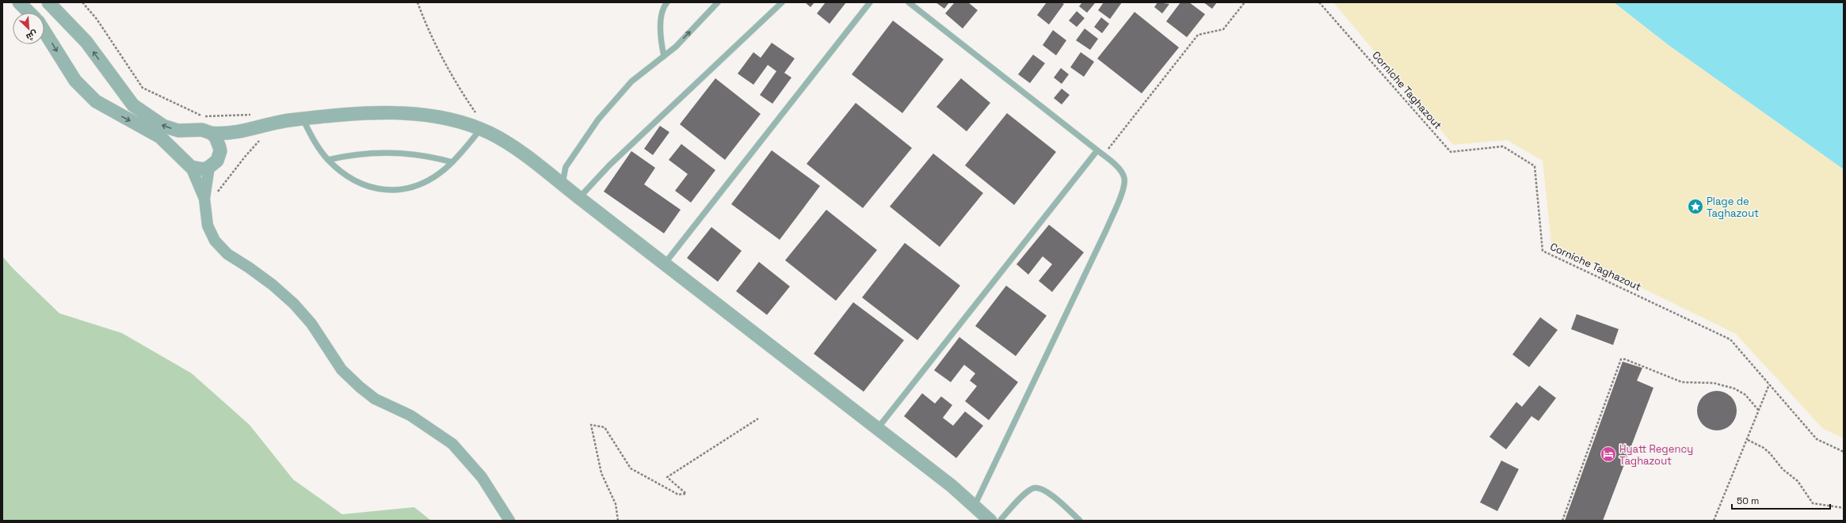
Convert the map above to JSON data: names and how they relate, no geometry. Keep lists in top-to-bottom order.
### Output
{
  "streets": {
    "path": ["Corniche Taghazout"]
  },
  "places": {
    "place": ["Plage de Taghazout"],
    "hotel": ["Hyatt Regency Taghazout"]
  },
  "scale_bar": "50 m",
  "north": "bottom right"
}
